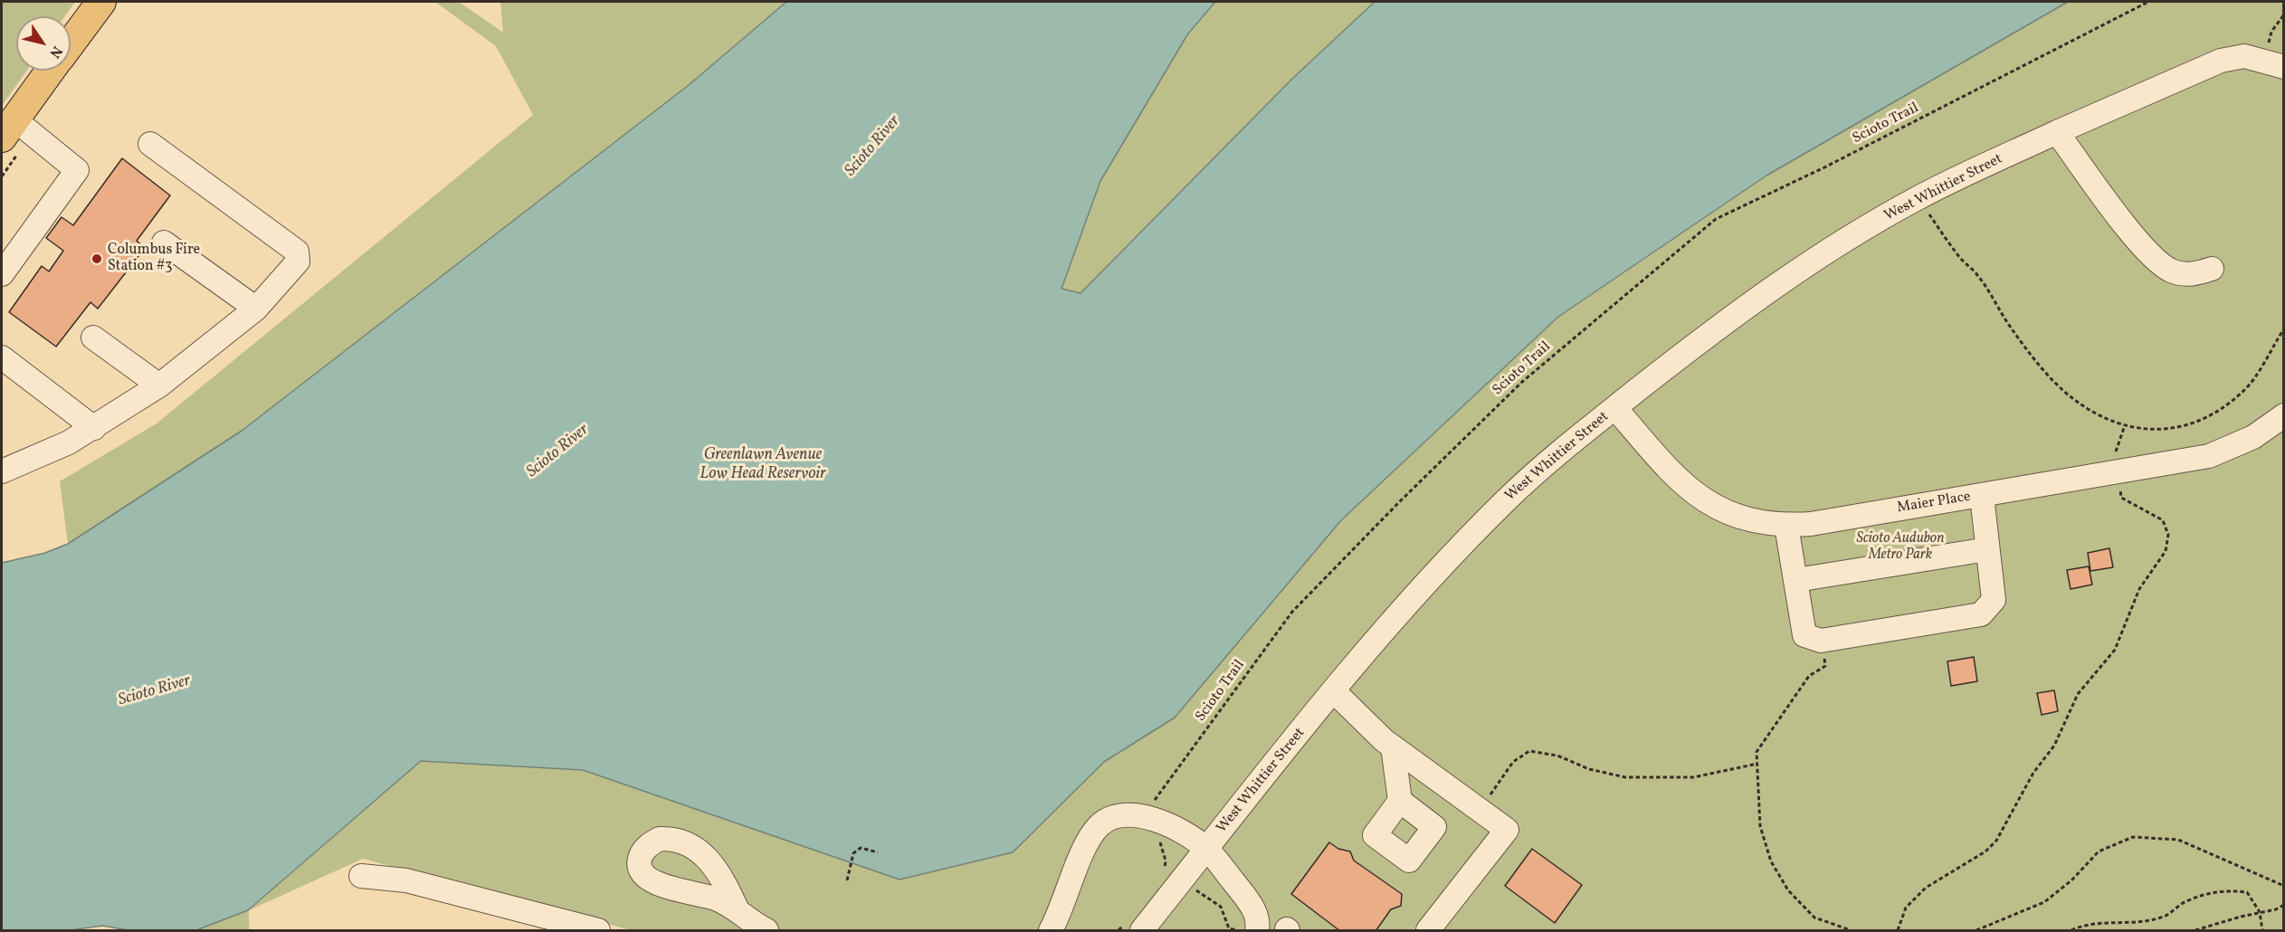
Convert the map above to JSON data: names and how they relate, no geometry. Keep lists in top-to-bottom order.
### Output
{
  "streets": {
    "street": ["West Whittier Street", "Maier Place"],
    "path": ["Scioto Trail"]
  },
  "crossings": [
    ["West Whittier Street", "Maier Place"]
  ],
  "water": ["Scioto River", "Greenlawn Avenue Low Head Reservoir"],
  "parks": ["Scioto Audubon Metro Park"],
  "places": ["Columbus Fire Station #3"],
  "north": "bottom right"
}
